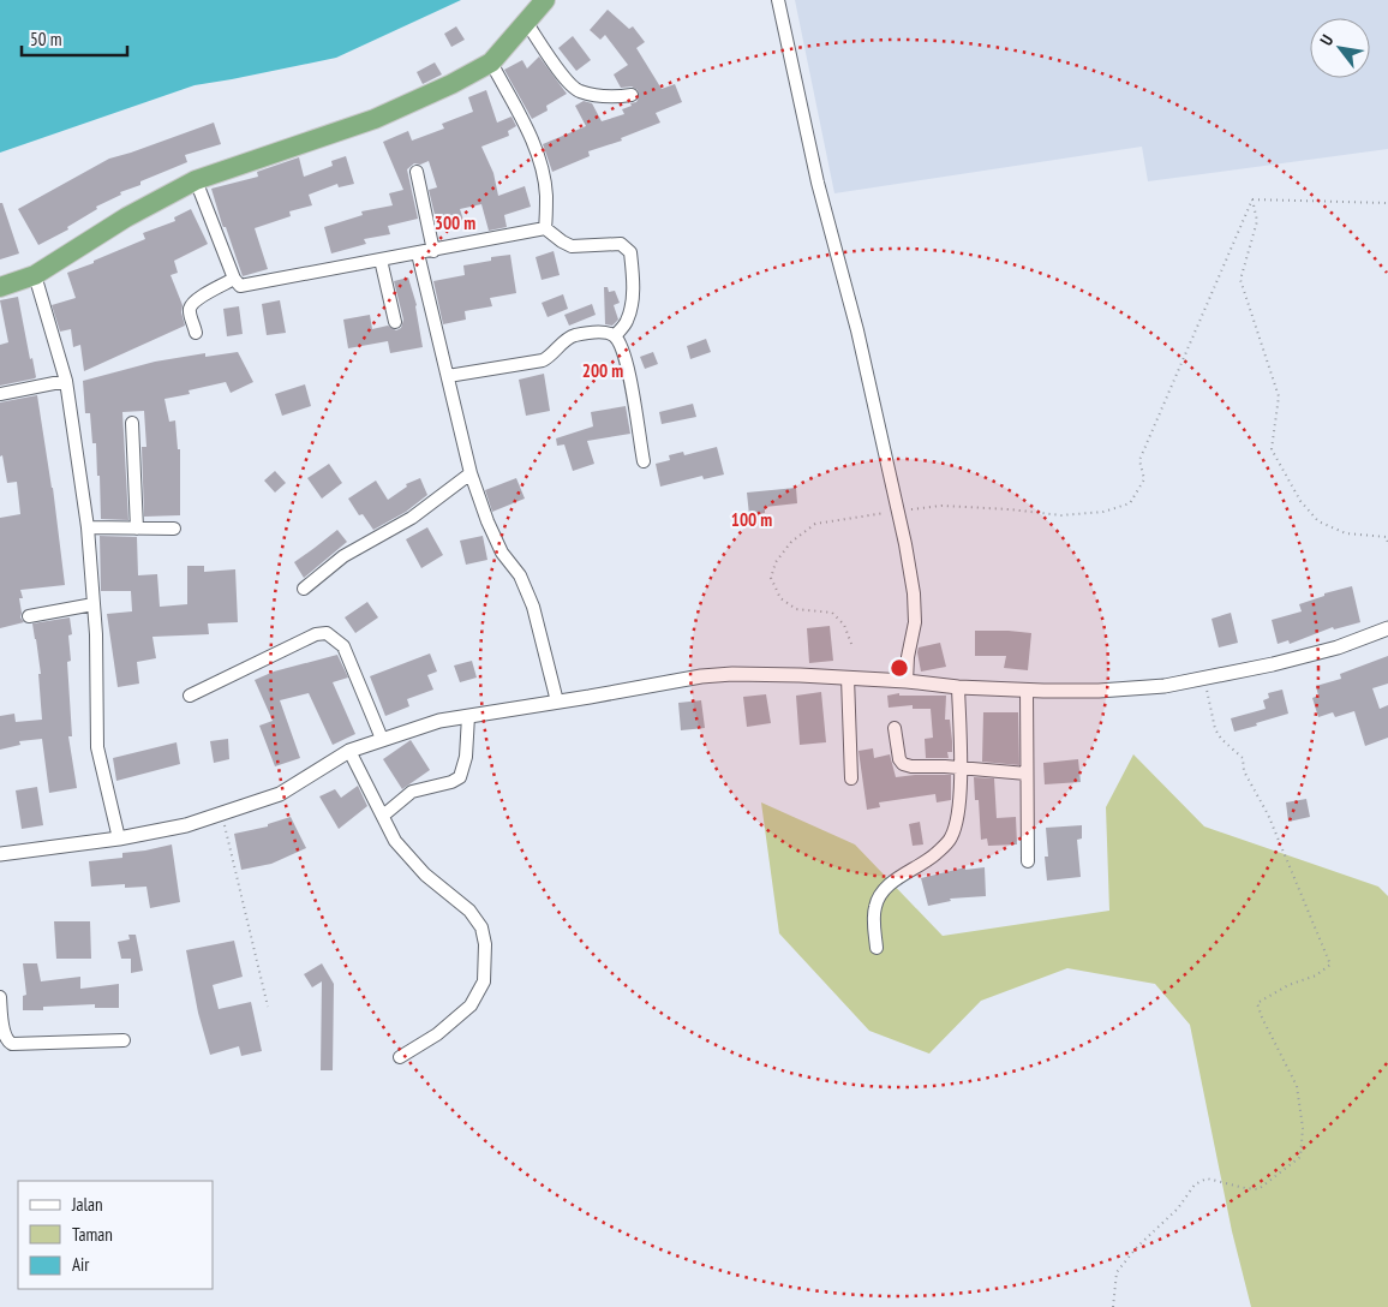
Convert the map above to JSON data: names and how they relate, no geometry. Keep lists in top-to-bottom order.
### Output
{
  "legend": ["Jalan", "Taman", "Air"],
  "scale_bar": "50 m",
  "north": "top left",
  "rings": ["300 m", "200 m", "100 m"]
}
